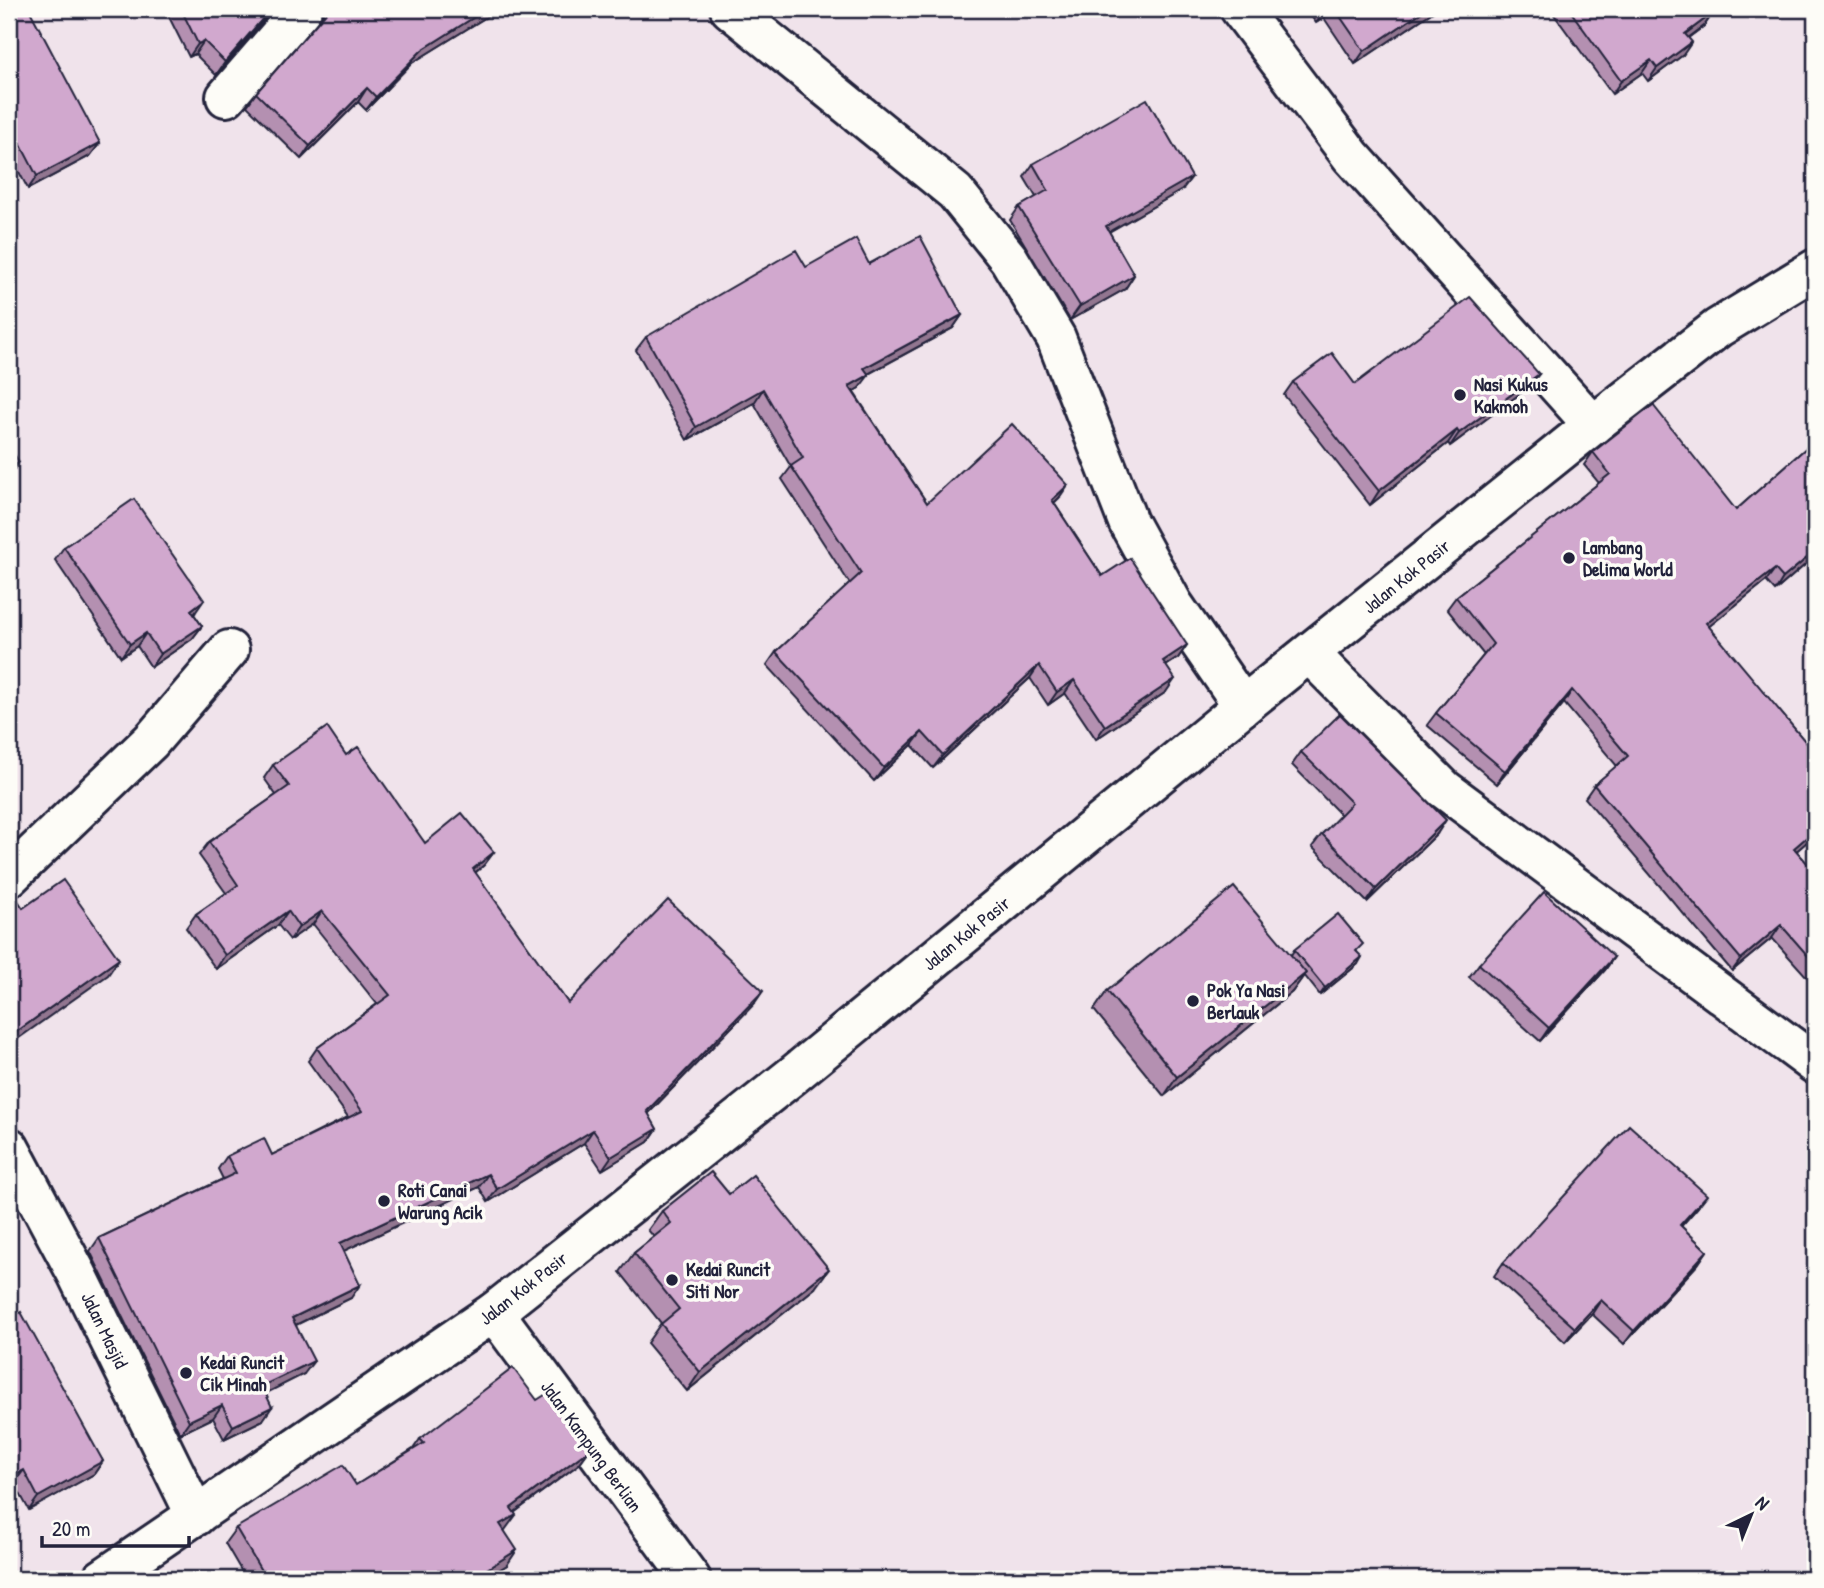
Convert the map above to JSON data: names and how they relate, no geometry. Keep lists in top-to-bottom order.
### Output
{
  "streets": {
    "street": ["Jalan Kok Pasir", "Jalan Masjid", "Jalan Kampung Berlian"]
  },
  "crossings": [
    ["Jalan Kok Pasir", "Jalan Masjid"],
    ["Jalan Kok Pasir", "Jalan Kampung Berlian"]
  ],
  "places": [
    "Nasi Kukus Kakmoh",
    "Lambang Delima World",
    "Pok Ya Nasi Berlauk",
    "Roti Canai Warung Acik",
    "Kedai Runcit Siti Nor",
    "Kedai Runcit Cik Minah"
  ],
  "scale_bar": "20 m",
  "north": "top right"
}
